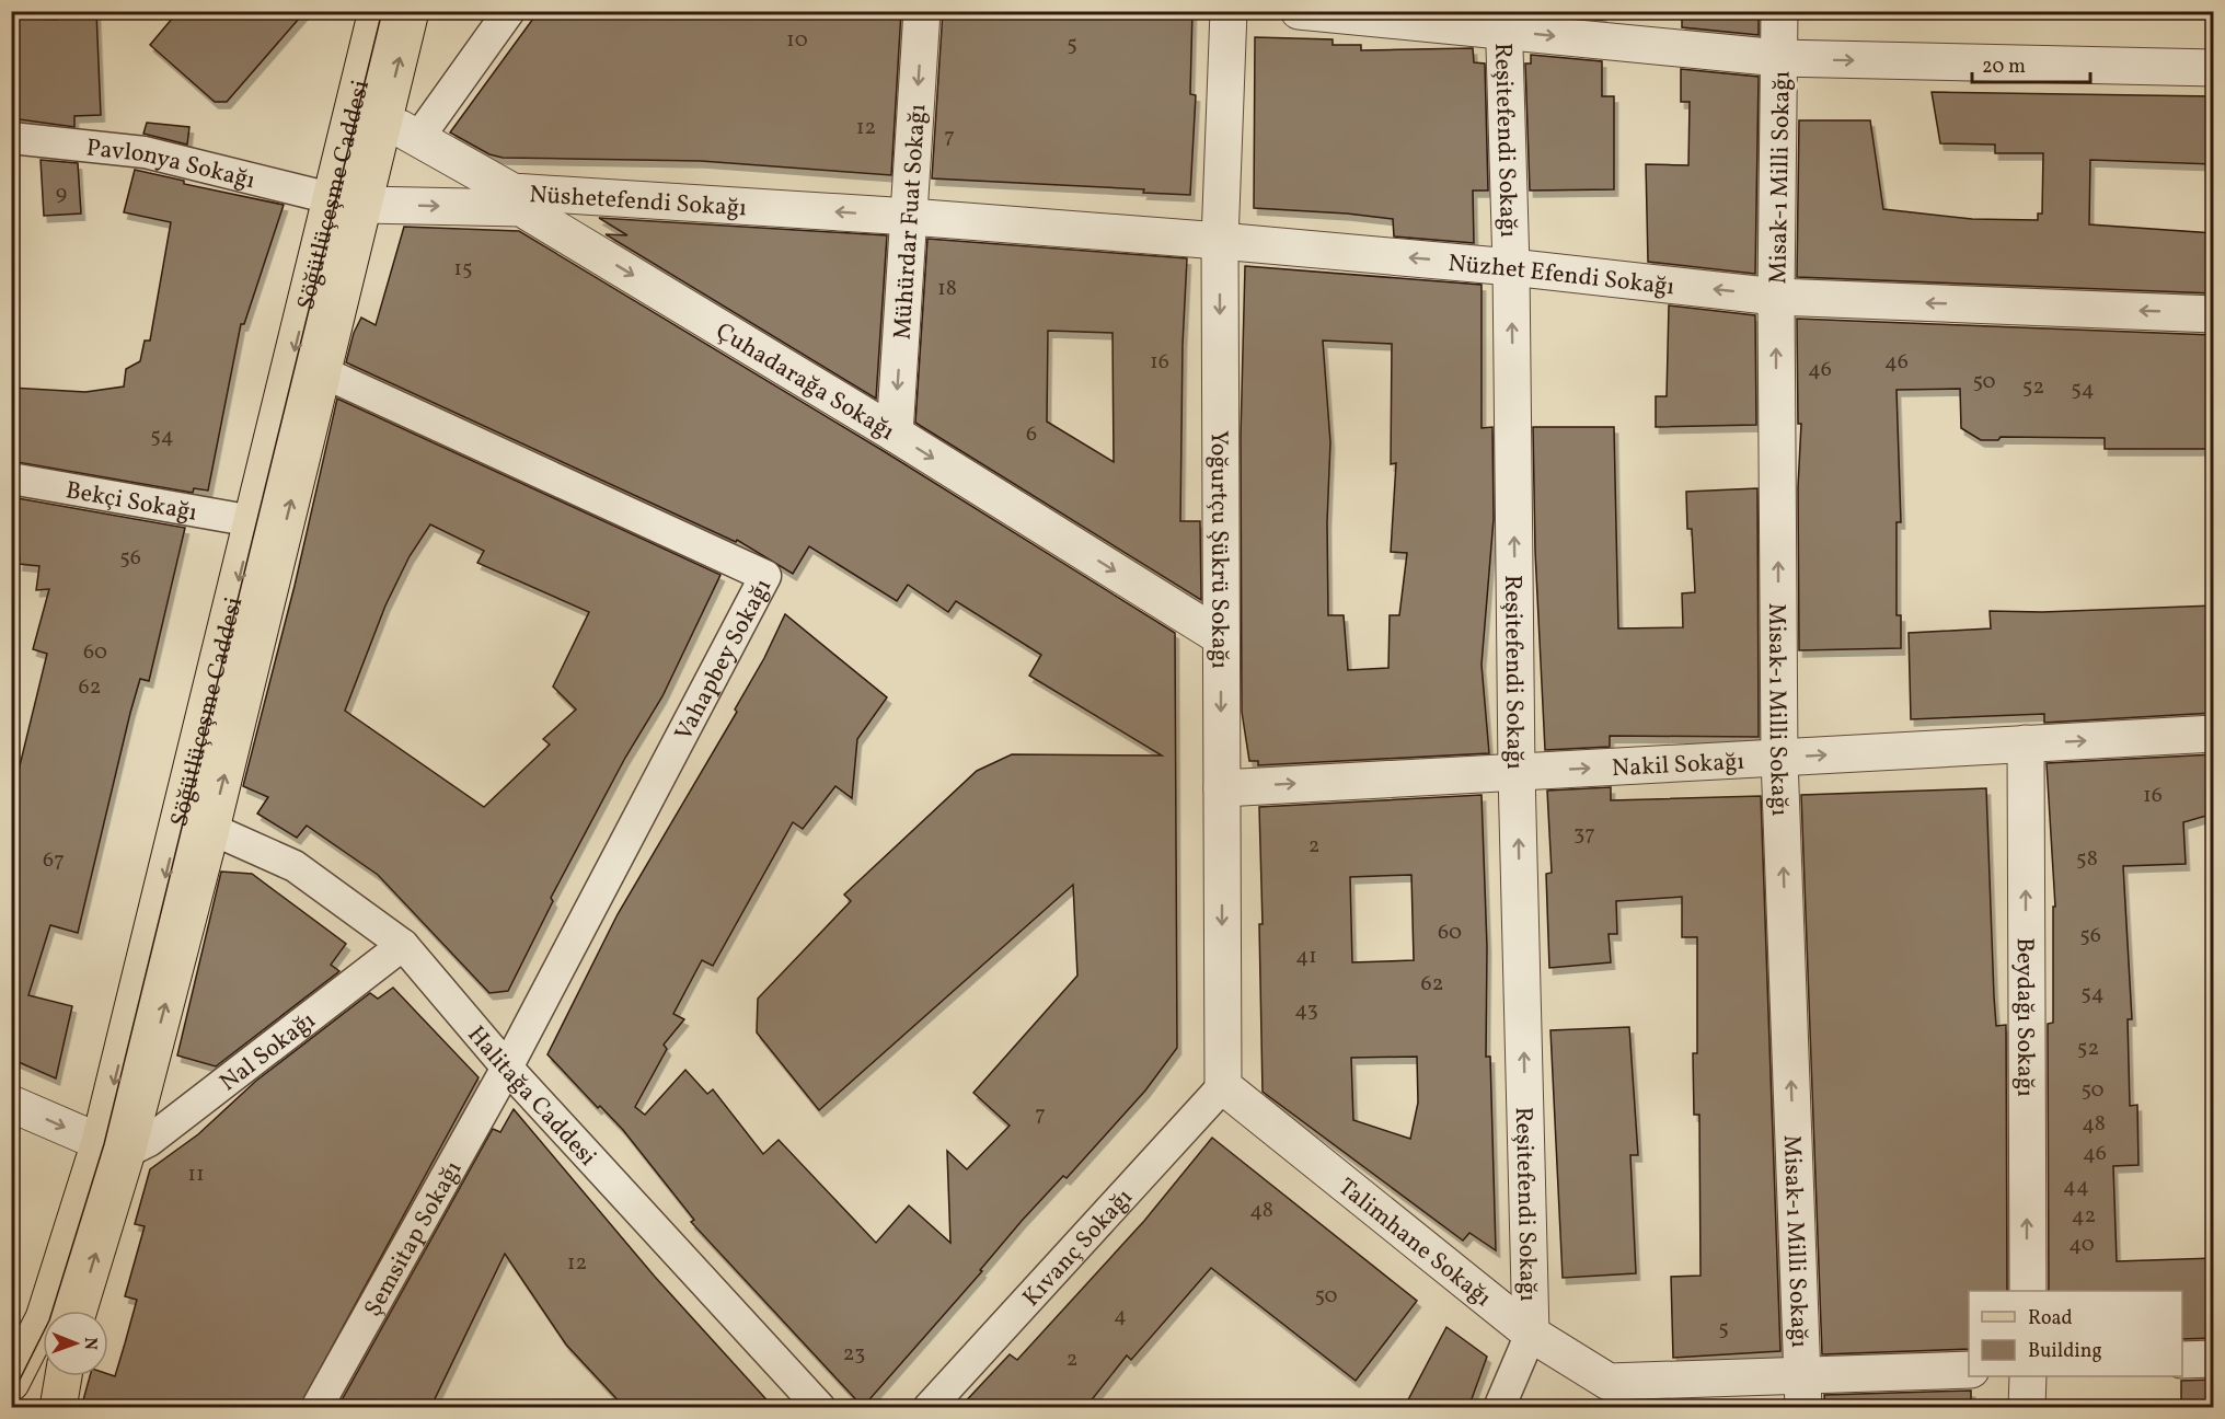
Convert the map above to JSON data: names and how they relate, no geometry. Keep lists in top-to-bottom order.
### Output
{
  "streets": {
    "main road": ["Söğütlüçeşme Caddesi"],
    "street": [
      "Reşitefendi Sokağı",
      "Pavlonya Sokağı",
      "Misak-ı Milli Sokağı",
      "Nüshetefendi Sokağı",
      "Mühürdar Fuat Sokağı",
      "Nüzhet Efendi Sokağı",
      "Çuhadarağa Sokağı",
      "Bekçi Sokağı",
      "Yoğurtçu Şükrü Sokağı",
      "Vahapbey Sokağı",
      "Nakil Sokağı",
      "Beydağı Sokağı",
      "Nal Sokağı",
      "Halitağa Caddesi",
      "Şemsitap Sokağı",
      "Talimhane Sokağı",
      "Kıvanç Sokağı"
    ]
  },
  "crossings": [
    ["Reşitefendi Sokağı", "Nüzhet Efendi Sokağı"],
    ["Reşitefendi Sokağı", "Nakil Sokağı"],
    ["Reşitefendi Sokağı", "Talimhane Sokağı"],
    ["Pavlonya Sokağı", "Söğütlüçeşme Caddesi"],
    ["Pavlonya Sokağı", "Çuhadarağa Sokağı"],
    ["Misak-ı Milli Sokağı", "Nüzhet Efendi Sokağı"],
    ["Misak-ı Milli Sokağı", "Nakil Sokağı"],
    ["Misak-ı Milli Sokağı", "Talimhane Sokağı"],
    ["Söğütlüçeşme Caddesi", "Nüshetefendi Sokağı"],
    ["Söğütlüçeşme Caddesi", "Çuhadarağa Sokağı"],
    ["Söğütlüçeşme Caddesi", "Bekçi Sokağı"],
    ["Söğütlüçeşme Caddesi", "Vahapbey Sokağı"],
    ["Söğütlüçeşme Caddesi", "Nal Sokağı"],
    ["Söğütlüçeşme Caddesi", "Halitağa Caddesi"],
    ["Nüshetefendi Sokağı", "Mühürdar Fuat Sokağı"],
    ["Nüshetefendi Sokağı", "Nüzhet Efendi Sokağı"],
    ["Mühürdar Fuat Sokağı", "Nüzhet Efendi Sokağı"],
    ["Mühürdar Fuat Sokağı", "Çuhadarağa Sokağı"],
    ["Nüzhet Efendi Sokağı", "Yoğurtçu Şükrü Sokağı"],
    ["Çuhadarağa Sokağı", "Yoğurtçu Şükrü Sokağı"],
    ["Yoğurtçu Şükrü Sokağı", "Nakil Sokağı"],
    ["Yoğurtçu Şükrü Sokağı", "Talimhane Sokağı"],
    ["Yoğurtçu Şükrü Sokağı", "Kıvanç Sokağı"],
    ["Vahapbey Sokağı", "Halitağa Caddesi"],
    ["Vahapbey Sokağı", "Şemsitap Sokağı"],
    ["Nakil Sokağı", "Beydağı Sokağı"],
    ["Nal Sokağı", "Halitağa Caddesi"],
    ["Halitağa Caddesi", "Şemsitap Sokağı"],
    ["Talimhane Sokağı", "Kıvanç Sokağı"]
  ],
  "one_way": [
    "Reşitefendi Sokağı",
    "Misak-ı Milli Sokağı",
    "Nüshetefendi Sokağı",
    "Mühürdar Fuat Sokağı",
    "Çuhadarağa Sokağı",
    "Yoğurtçu Şükrü Sokağı",
    "Nakil Sokağı",
    "Beydağı Sokağı"
  ],
  "house_numbers": [
    "10",
    "5",
    "12",
    "7",
    "9",
    "15",
    "18",
    "16",
    "46",
    "46",
    "50",
    "52",
    "54",
    "6",
    "54",
    "56",
    "60",
    "62",
    "16",
    "37",
    "2",
    "58",
    "67",
    "60",
    "56",
    "41",
    "62",
    "54",
    "43",
    "52",
    "50",
    "7",
    "48",
    "46",
    "11",
    "44",
    "48",
    "42",
    "40",
    "12",
    "50",
    "4",
    "5",
    "23",
    "2"
  ],
  "legend": ["Road", "Building"],
  "scale_bar": "20 m",
  "north": "right"
}
